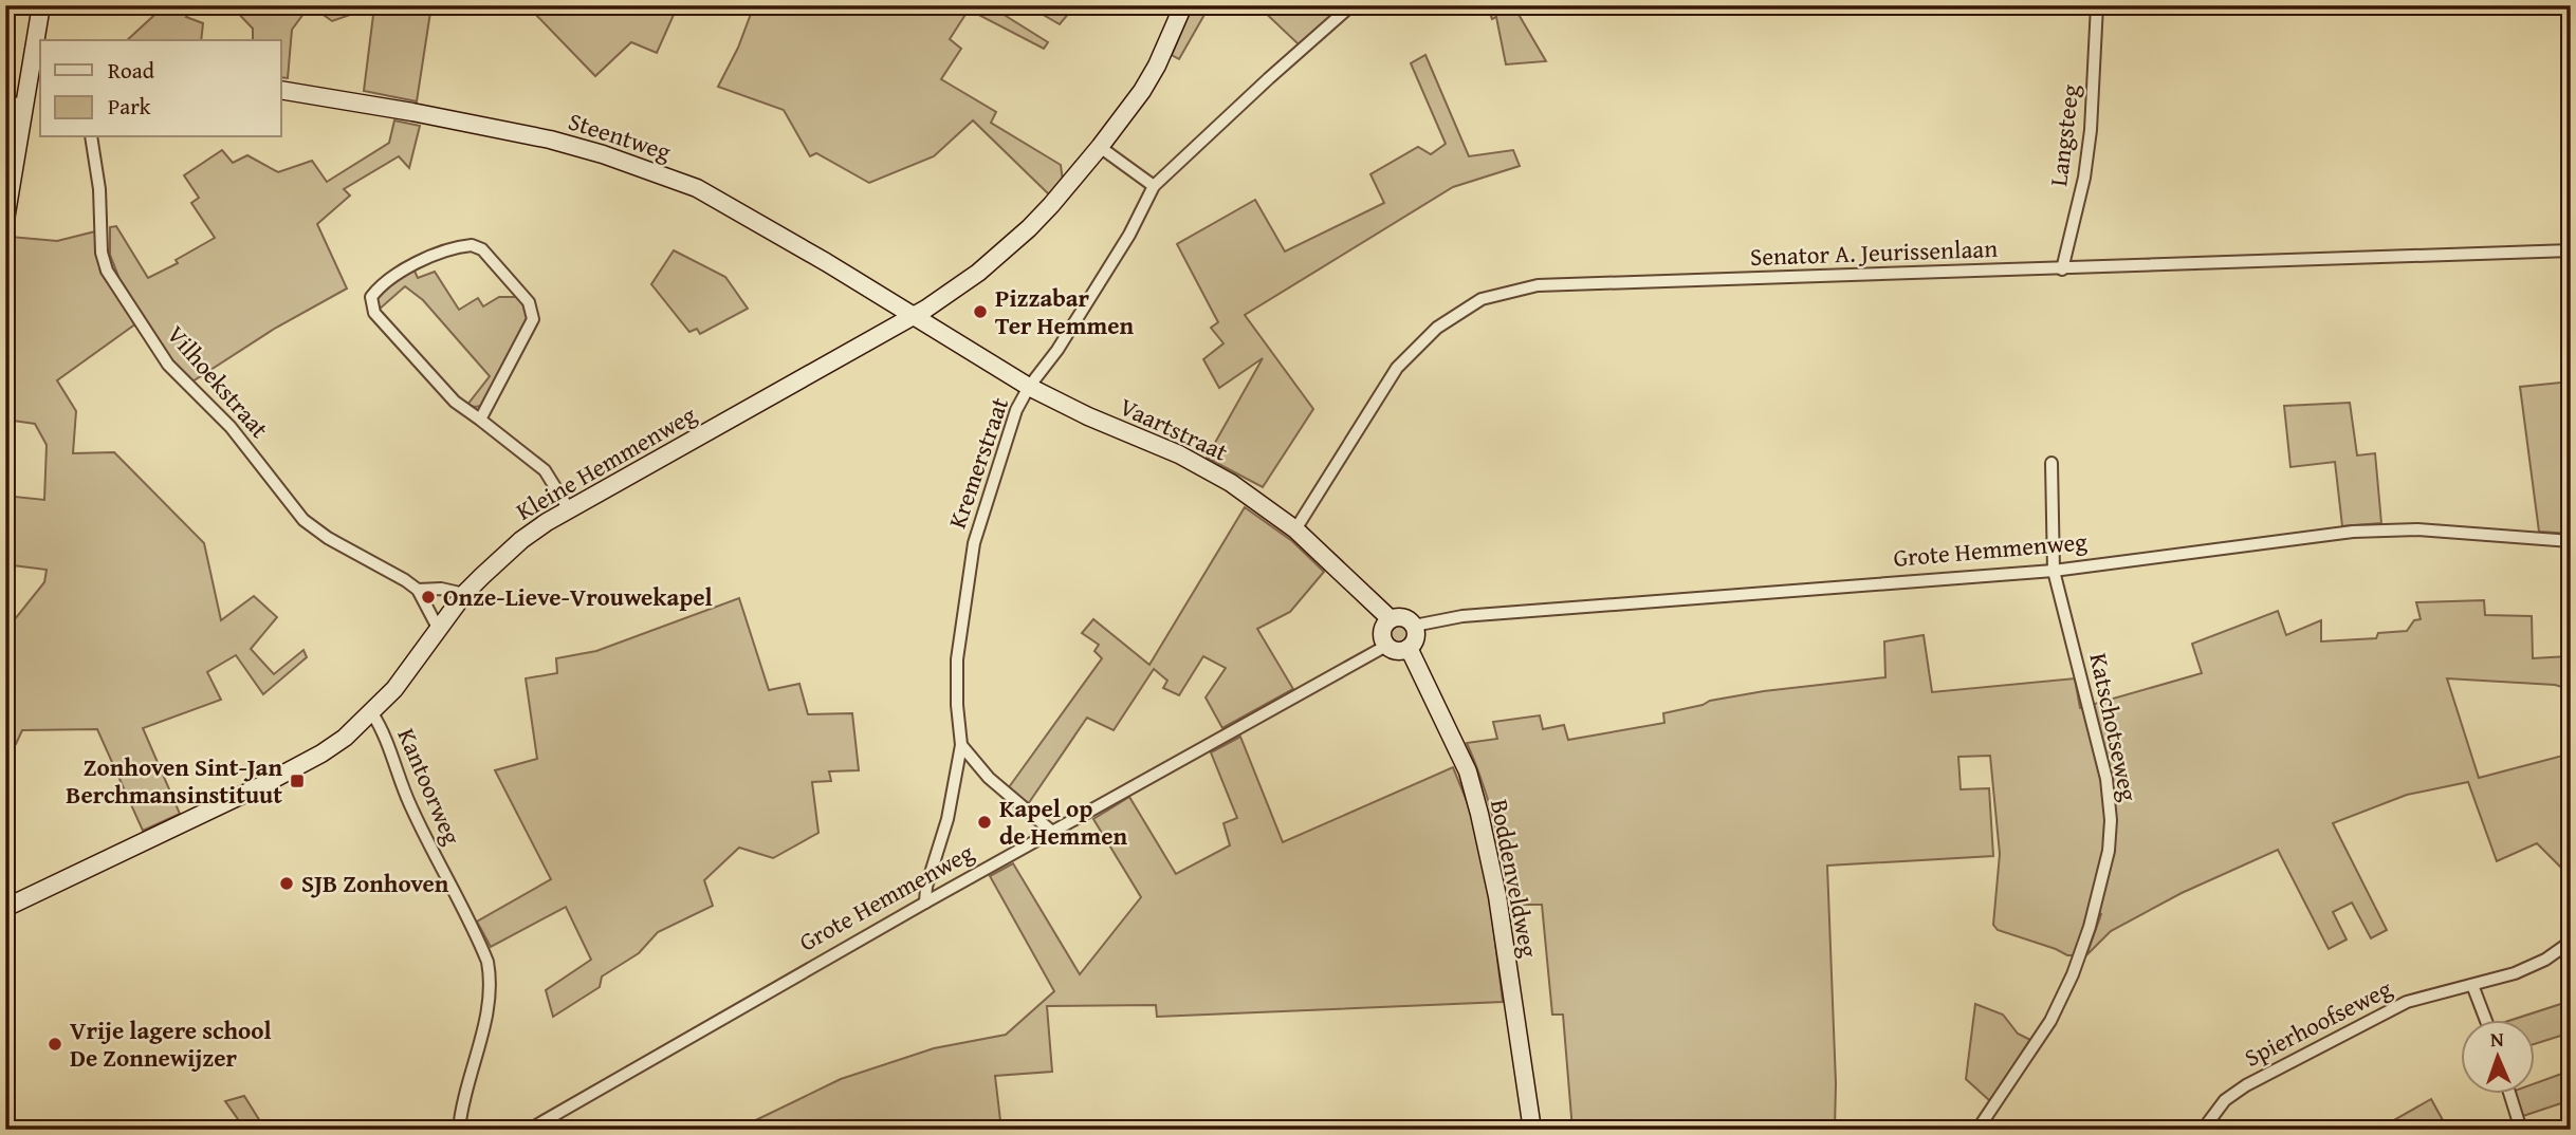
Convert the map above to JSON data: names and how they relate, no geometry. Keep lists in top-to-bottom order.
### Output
{
  "streets": {
    "street": [
      "Langsteeg",
      "Steentweg",
      "Senator A. Jeurissenlaan",
      "Vilhoekstraat",
      "Vaartstraat",
      "Kleine Hemmenweg",
      "Kremerstraat",
      "Grote Hemmenweg",
      "Katschotseweg",
      "Kantoorweg",
      "Boddenveldweg",
      "Spierhoofseweg"
    ]
  },
  "crossings": [
    ["Langsteeg", "Senator A. Jeurissenlaan"],
    ["Steentweg", "Vaartstraat"],
    ["Steentweg", "Kleine Hemmenweg"],
    ["Senator A. Jeurissenlaan", "Vaartstraat"],
    ["Vilhoekstraat", "Kleine Hemmenweg"],
    ["Vaartstraat", "Kleine Hemmenweg"],
    ["Vaartstraat", "Kremerstraat"],
    ["Vaartstraat", "Grote Hemmenweg"],
    ["Vaartstraat", "Boddenveldweg"],
    ["Kleine Hemmenweg", "Kantoorweg"],
    ["Kremerstraat", "Grote Hemmenweg"],
    ["Grote Hemmenweg", "Katschotseweg"],
    ["Grote Hemmenweg", "Boddenveldweg"]
  ],
  "places": {
    "other": [
      "Pizzabar Ter Hemmen",
      "Onze-Lieve-Vrouwekapel",
      "Kapel op de Hemmen",
      "SJB Zonhoven",
      "Vrije lagere school De Zonnewijzer"
    ],
    "transit": ["Zonhoven Sint-Jan Berchmansinstituut"]
  },
  "legend": ["Road", "Park"],
  "north": "top"
}
